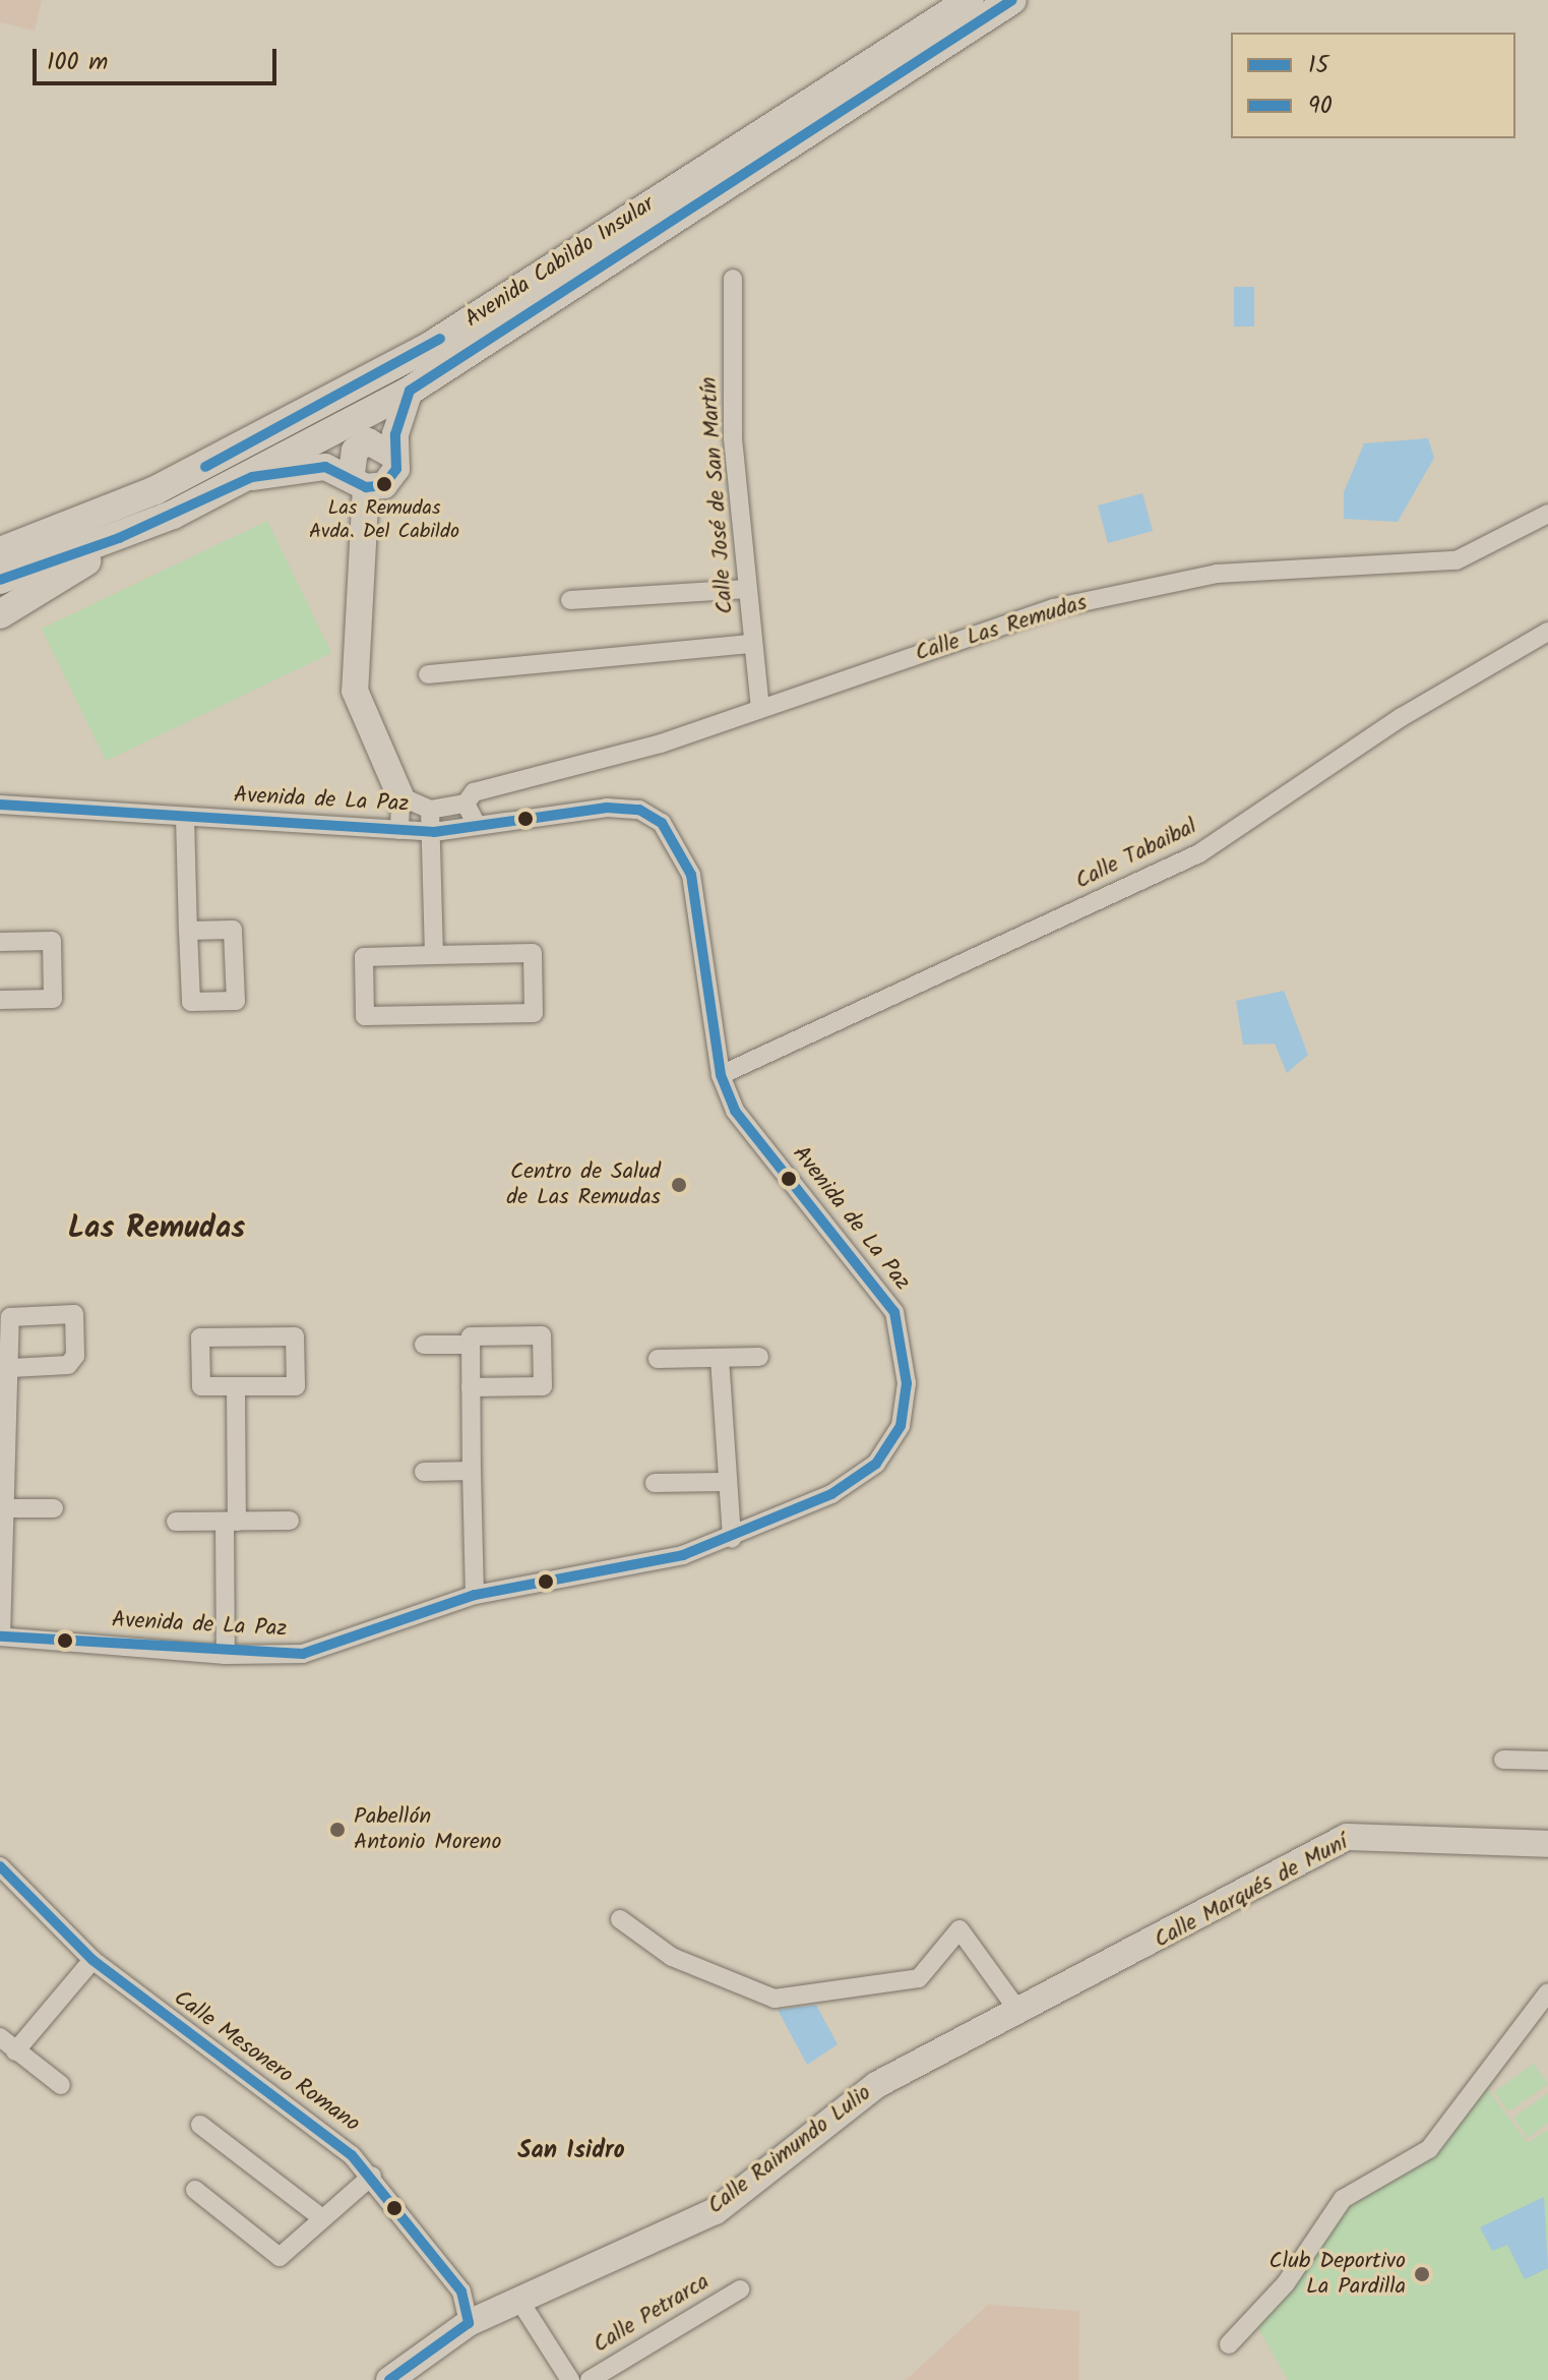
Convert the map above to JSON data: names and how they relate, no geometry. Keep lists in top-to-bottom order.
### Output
{
  "streets": {
    "main road": ["Avenida Cabildo Insular"],
    "street": [
      "Calle José de San Martín",
      "Calle Las Remudas",
      "Avenida de La Paz",
      "Calle Tabaibal",
      "Calle Marqués de Muní",
      "Calle Mesonero Romano",
      "Calle Raimundo Lulio",
      "Calle Petrarca"
    ]
  },
  "crossings": [
    ["Calle José de San Martín", "Calle Las Remudas"],
    ["Avenida de La Paz", "Calle Tabaibal"],
    ["Calle Marqués de Muní", "Calle Raimundo Lulio"],
    ["Calle Mesonero Romano", "Calle Raimundo Lulio"]
  ],
  "districts": ["Las Remudas", "San Isidro"],
  "places": [
    "Las Remudas Avda. Del Cabildo",
    "Centro de Salud de Las Remudas",
    "Pabellón Antonio Moreno",
    "Club Deportivo La Pardilla"
  ],
  "lines": ["transit line 90", "transit line 15"],
  "legend": ["15", "90"],
  "scale_bar": "100 m"
}
